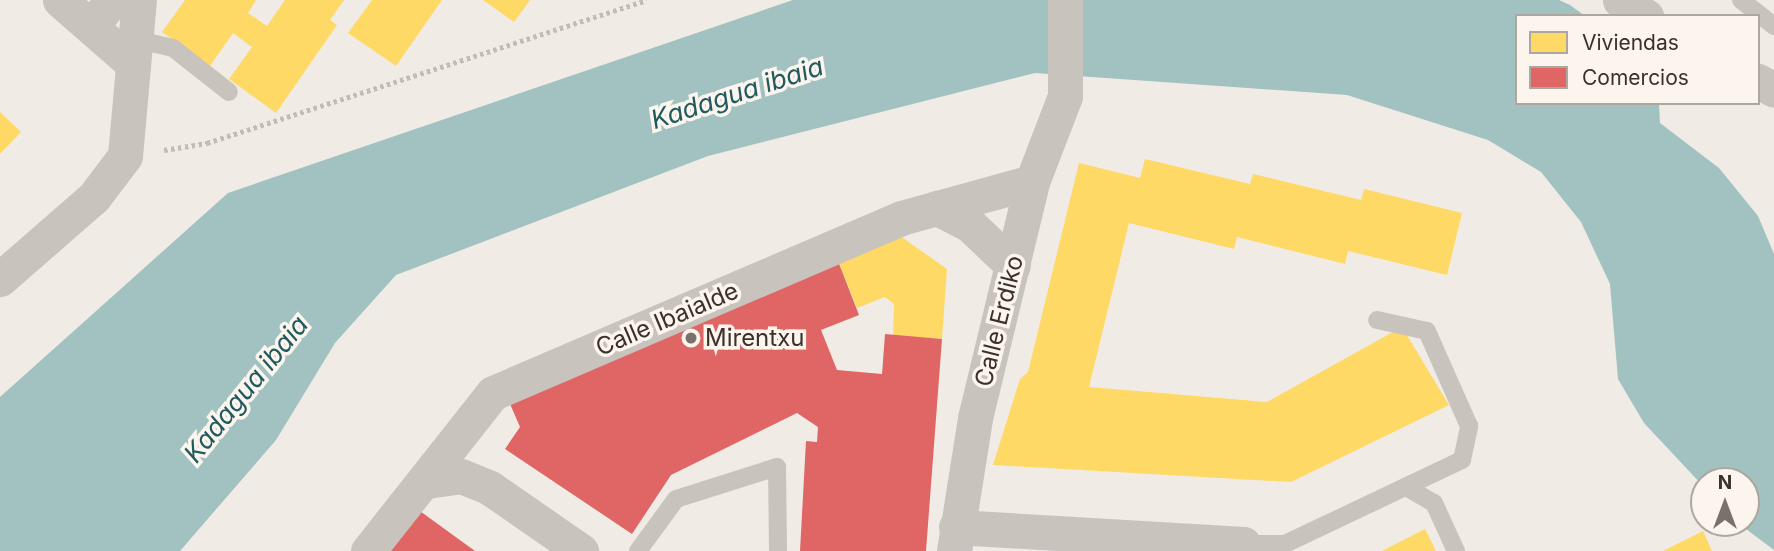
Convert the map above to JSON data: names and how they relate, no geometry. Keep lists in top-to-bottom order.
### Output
{
  "streets": {
    "street": ["Calle Ibaialde", "Calle Erdiko"]
  },
  "crossings": [
    ["Calle Ibaialde", "Calle Erdiko"]
  ],
  "water": ["Kadagua ibaia"],
  "places": ["Mirentxu"],
  "legend": ["Viviendas", "Comercios"],
  "north": "top"
}
